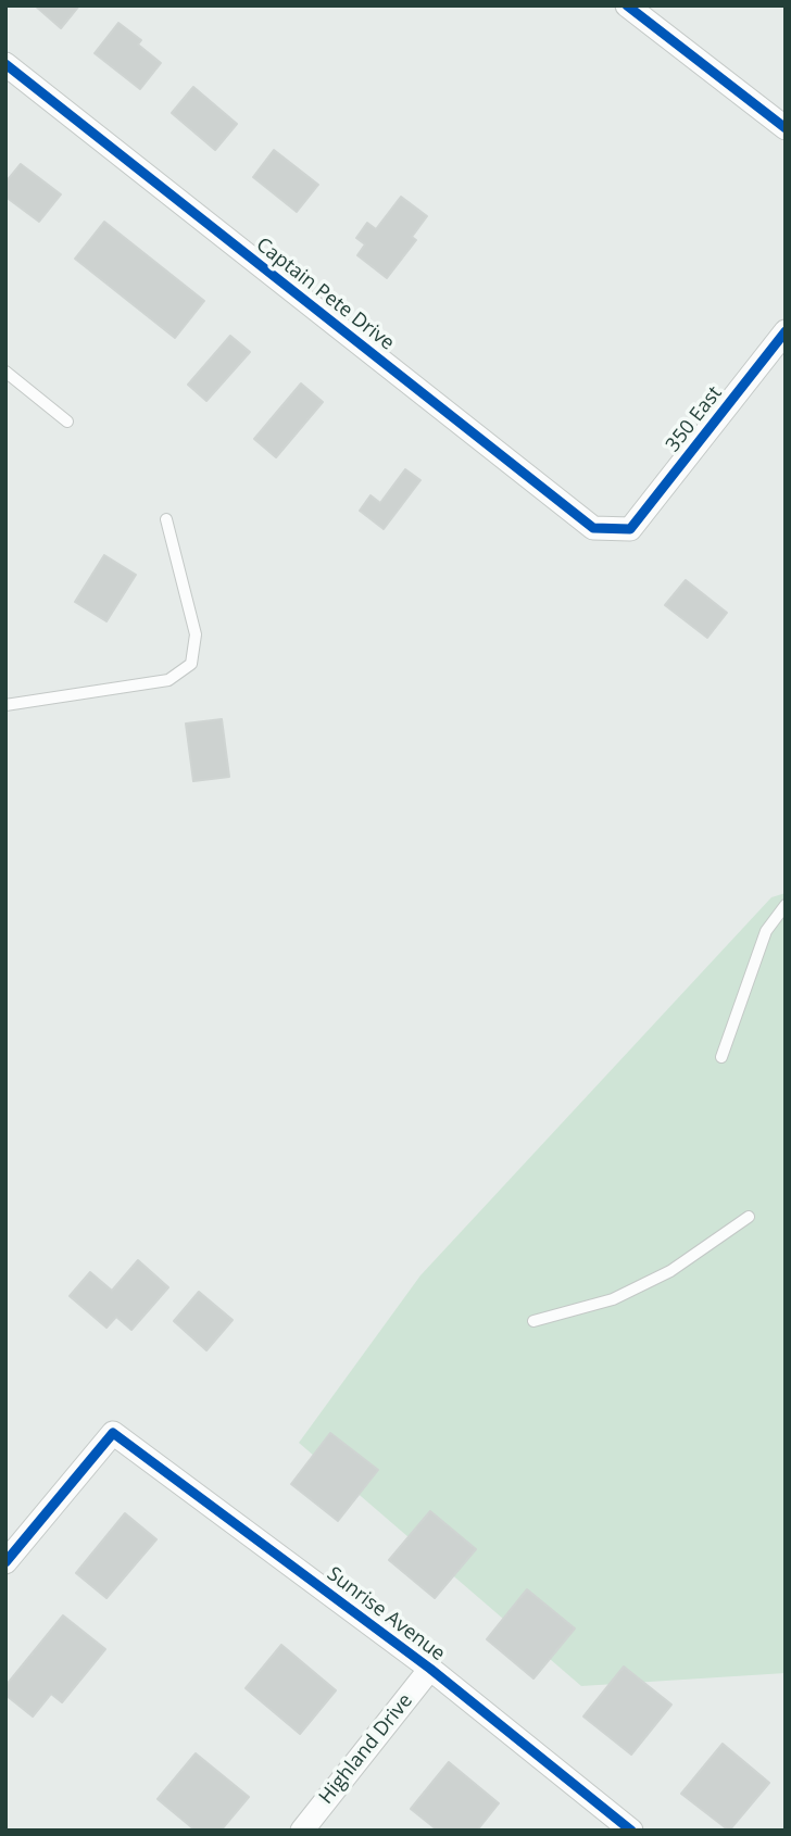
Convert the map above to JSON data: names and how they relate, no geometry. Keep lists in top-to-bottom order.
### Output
{
  "streets": {
    "street": [
      "Captain Pete Drive",
      "350 East",
      "Sunrise Avenue",
      "Highland Drive"
    ]
  },
  "crossings": [
    ["Captain Pete Drive", "350 East"],
    ["Sunrise Avenue", "Highland Drive"]
  ]
}
